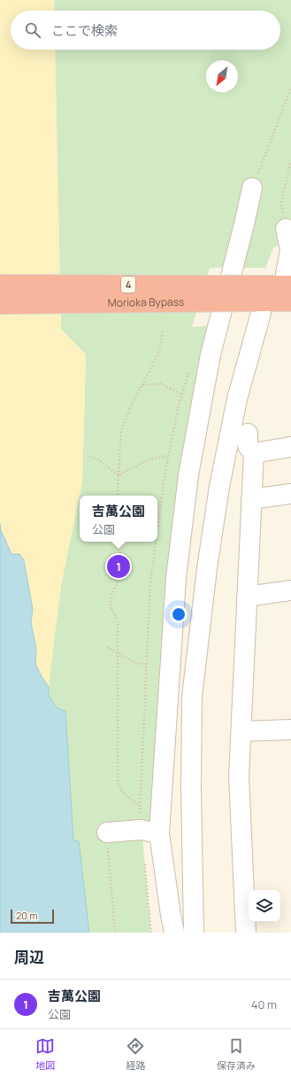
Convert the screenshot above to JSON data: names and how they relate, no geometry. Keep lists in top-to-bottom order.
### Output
{
  "streets": {
    "highway": ["4", "Morioka Bypass"]
  },
  "scale_bar": "20 m",
  "north": "bottom left",
  "page": {
    "search": "ここで検索",
    "popup": ["吉萬公園", "公園"],
    "pins": "1",
    "scale": "20 m",
    "heading": "周辺",
    "list": [
      {
        "mark": "1",
        "name": "吉萬公園",
        "note": "公園",
        "value": "40 m"
      }
    ],
    "nav": ["地図", "経路", "保存済み"]
  }
}
